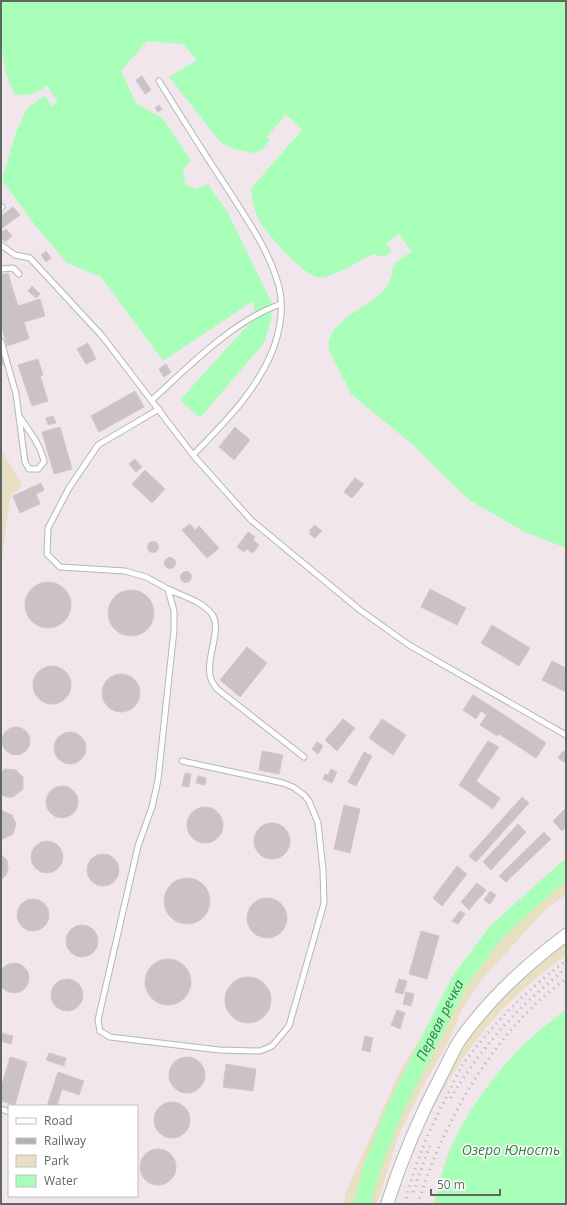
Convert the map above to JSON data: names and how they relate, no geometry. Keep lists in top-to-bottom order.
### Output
{
  "water": ["Первая речка", "Озеро Юность"],
  "legend": [
    "Road",
    "Railway",
    "Park",
    "Water"
  ],
  "scale_bar": "50 m"
}
